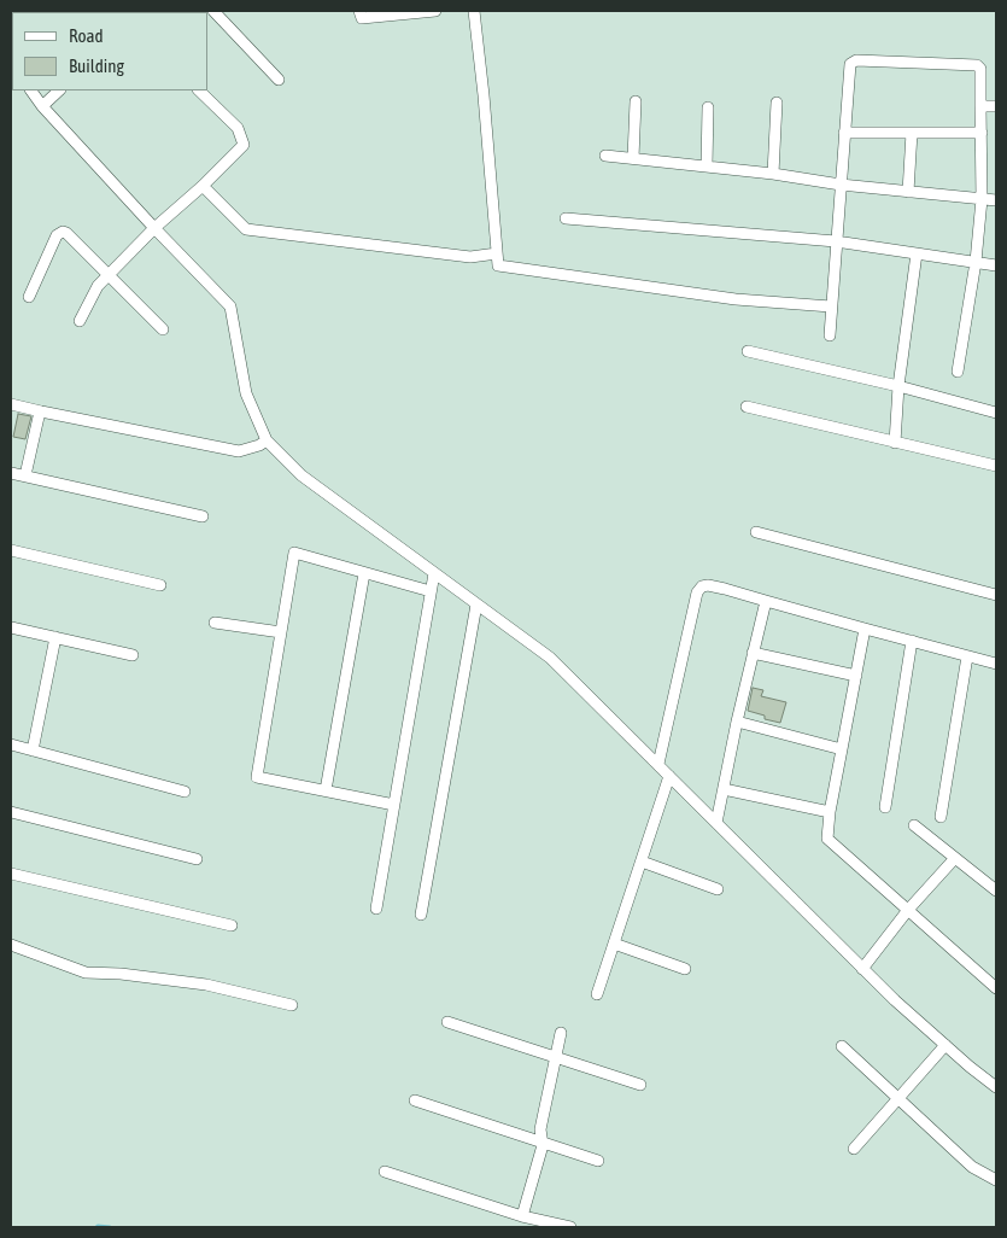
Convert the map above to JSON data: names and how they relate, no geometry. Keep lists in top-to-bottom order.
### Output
{
  "legend": ["Road", "Building"]
}
